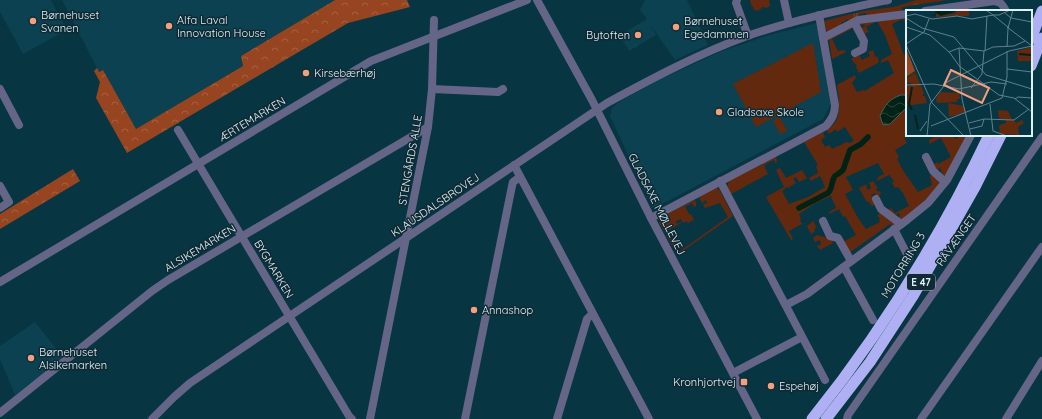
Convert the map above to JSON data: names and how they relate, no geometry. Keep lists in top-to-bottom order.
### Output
{
  "streets": {
    "highway": ["MOTORRING 3", "E 47"],
    "street": [
      "ÆRTEMARKEN",
      "STENGÅRDS ALLE",
      "GLADSAXE MØLLEVEJ",
      "KLAUSDALSBROVEJ",
      "RÅVÆNGET",
      "ALSIKEMARKEN",
      "BYGMARKEN"
    ]
  },
  "crossings": [
    ["ÆRTEMARKEN", "STENGÅRDS ALLE"],
    ["ÆRTEMARKEN", "BYGMARKEN"],
    ["STENGÅRDS ALLE", "KLAUSDALSBROVEJ"],
    ["STENGÅRDS ALLE", "ALSIKEMARKEN"],
    ["GLADSAXE MØLLEVEJ", "KLAUSDALSBROVEJ"],
    ["KLAUSDALSBROVEJ", "BYGMARKEN"],
    ["ALSIKEMARKEN", "BYGMARKEN"]
  ],
  "places": {
    "other": [
      "Børnehuset Svanen",
      "Alfa Laval Innovation House",
      "Børnehuset Egedammen",
      "Bytoften",
      "Kirsebærhøj",
      "Gladsaxe Skole",
      "Annashop",
      "Børnehuset Alsikemarken",
      "Espehøj"
    ],
    "transit": ["Kronhjortvej"]
  }
}
